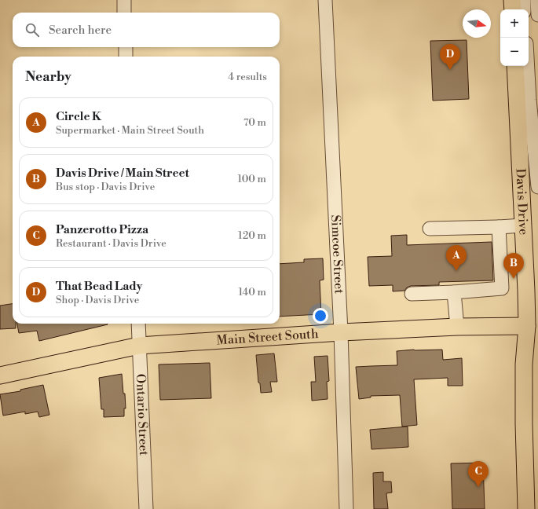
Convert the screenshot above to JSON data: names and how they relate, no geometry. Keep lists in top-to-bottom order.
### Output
{
  "streets": {
    "main road": ["Davis Drive", "Main Street South"],
    "street": ["Simcoe Street", "Ontario Street"]
  },
  "crossings": [
    ["Davis Drive", "Main Street South"],
    ["Simcoe Street", "Main Street South"],
    ["Main Street South", "Ontario Street"]
  ],
  "north": "right",
  "page": {
    "map_buttons": ["+", "−"],
    "search": "Search here",
    "pins": [
      "D",
      "A",
      "B",
      "C"
    ],
    "heading": ["Nearby", "4 results"],
    "list": [
      {
        "mark": "A",
        "name": "Circle K",
        "note": "Supermarket · Main Street South",
        "value": "70 m"
      },
      {
        "mark": "B",
        "name": "Davis Drive / Main Street",
        "note": "Bus stop · Davis Drive",
        "value": "100 m"
      },
      {
        "mark": "C",
        "name": "Panzerotto Pizza",
        "note": "Restaurant · Davis Drive",
        "value": "120 m"
      },
      {
        "mark": "D",
        "name": "That Bead Lady",
        "note": "Shop · Davis Drive",
        "value": "140 m"
      }
    ]
  }
}
